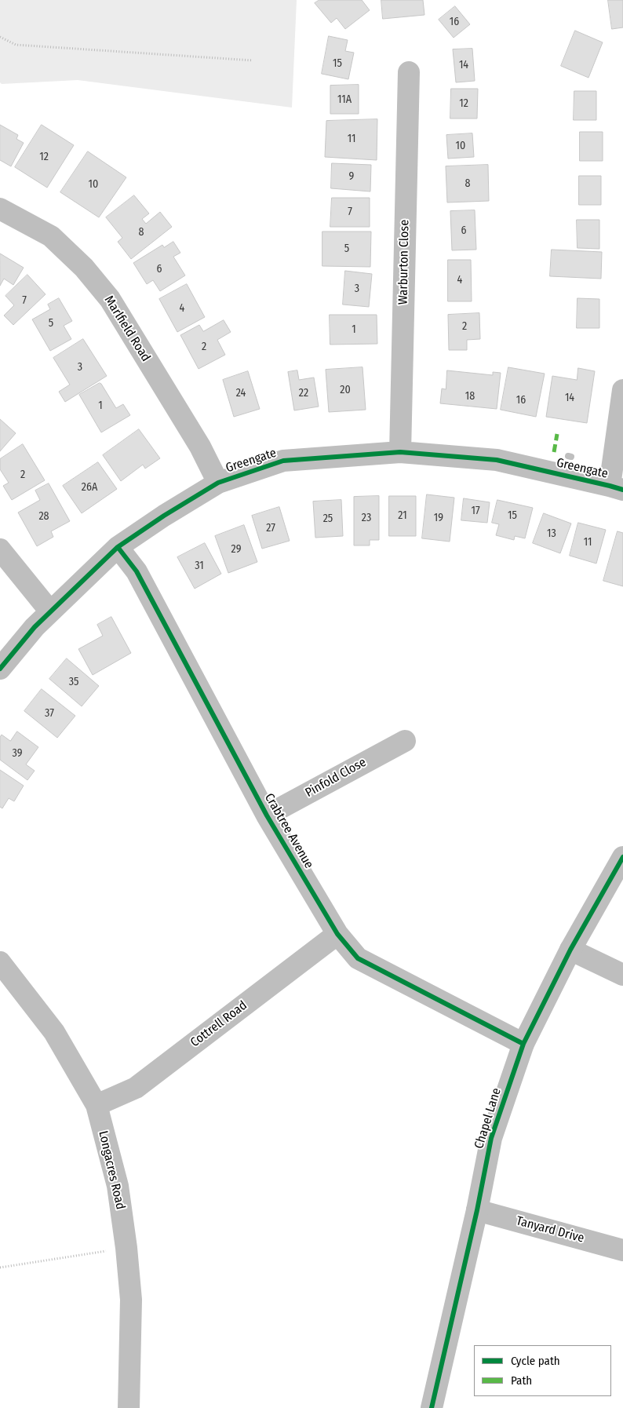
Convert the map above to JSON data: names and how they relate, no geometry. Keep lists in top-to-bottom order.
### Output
{
  "streets": {
    "street": [
      "Warburton Close",
      "Marlfield Road",
      "Greengate",
      "Pinfold Close",
      "Crabtree Avenue",
      "Cottrell Road",
      "Chapel Lane",
      "Longacres Road",
      "Tanyard Drive"
    ]
  },
  "crossings": [
    ["Warburton Close", "Greengate"],
    ["Marlfield Road", "Greengate"],
    ["Greengate", "Crabtree Avenue"],
    ["Pinfold Close", "Crabtree Avenue"],
    ["Crabtree Avenue", "Cottrell Road"],
    ["Crabtree Avenue", "Chapel Lane"],
    ["Cottrell Road", "Longacres Road"],
    ["Chapel Lane", "Tanyard Drive"]
  ],
  "house_numbers": [
    "16",
    "15",
    "14",
    "11A",
    "12",
    "11",
    "10",
    "12",
    "9",
    "8",
    "10",
    "7",
    "6",
    "8",
    "5",
    "6",
    "4",
    "3",
    "7",
    "4",
    "5",
    "2",
    "1",
    "2",
    "3",
    "20",
    "24",
    "22",
    "18",
    "14",
    "16",
    "1",
    "2",
    "26A",
    "17",
    "21",
    "15",
    "28",
    "23",
    "19",
    "25",
    "27",
    "13",
    "11",
    "29",
    "31",
    "35",
    "37",
    "39"
  ],
  "legend": ["Cycle path", "Path"]
}
